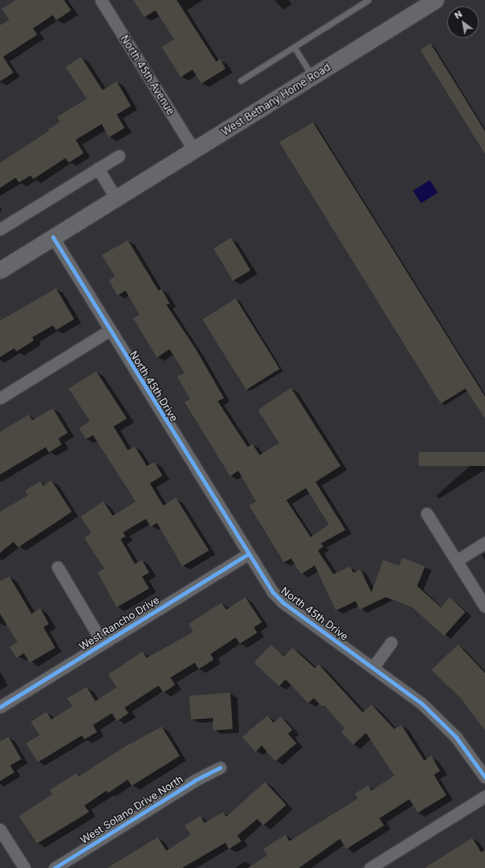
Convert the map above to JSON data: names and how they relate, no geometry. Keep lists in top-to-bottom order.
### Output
{
  "streets": {
    "main road": ["West Bethany Home Road"],
    "street": [
      "North 45th Avenue",
      "North 45th Drive",
      "West Rancho Drive",
      "West Solano Drive North"
    ]
  },
  "crossings": [
    ["North 45th Avenue", "West Bethany Home Road"],
    ["West Bethany Home Road", "North 45th Drive"],
    ["North 45th Drive", "West Rancho Drive"]
  ],
  "north": "top left"
}
